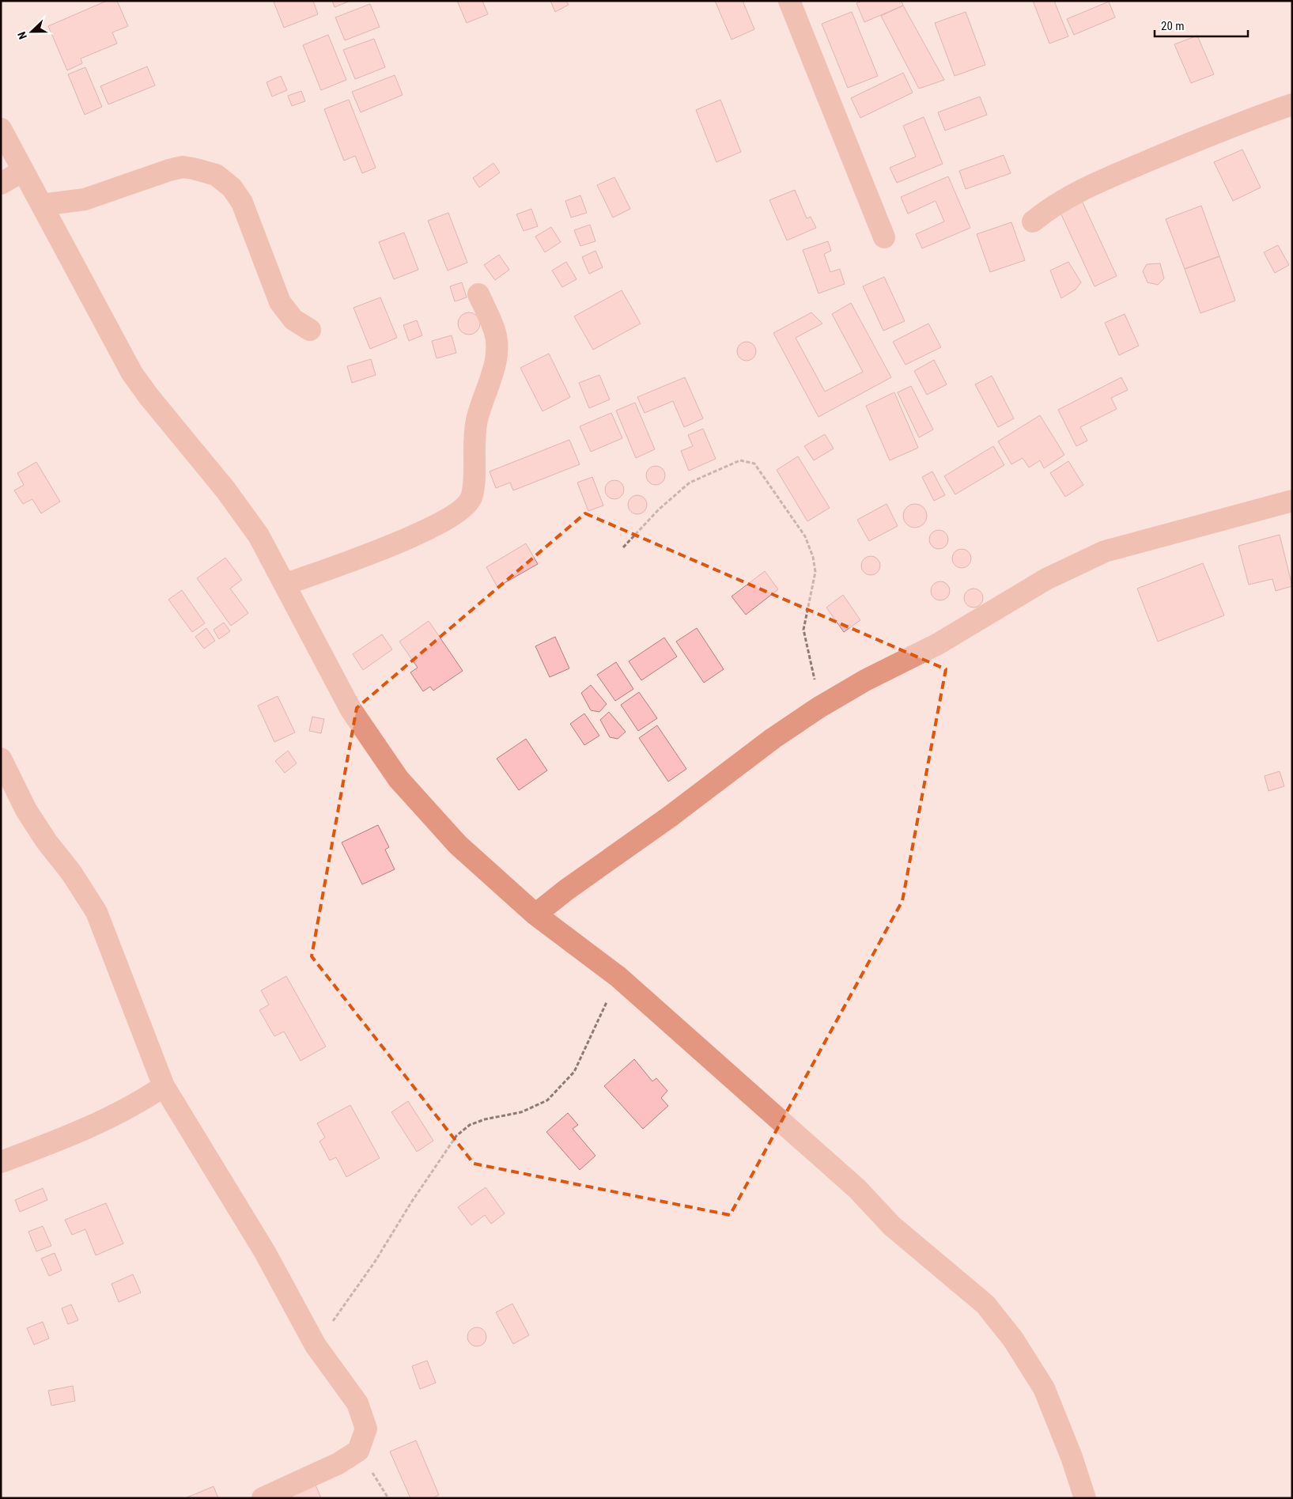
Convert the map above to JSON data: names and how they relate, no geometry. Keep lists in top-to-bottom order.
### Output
{
  "scale_bar": "20 m",
  "north": "left"
}
